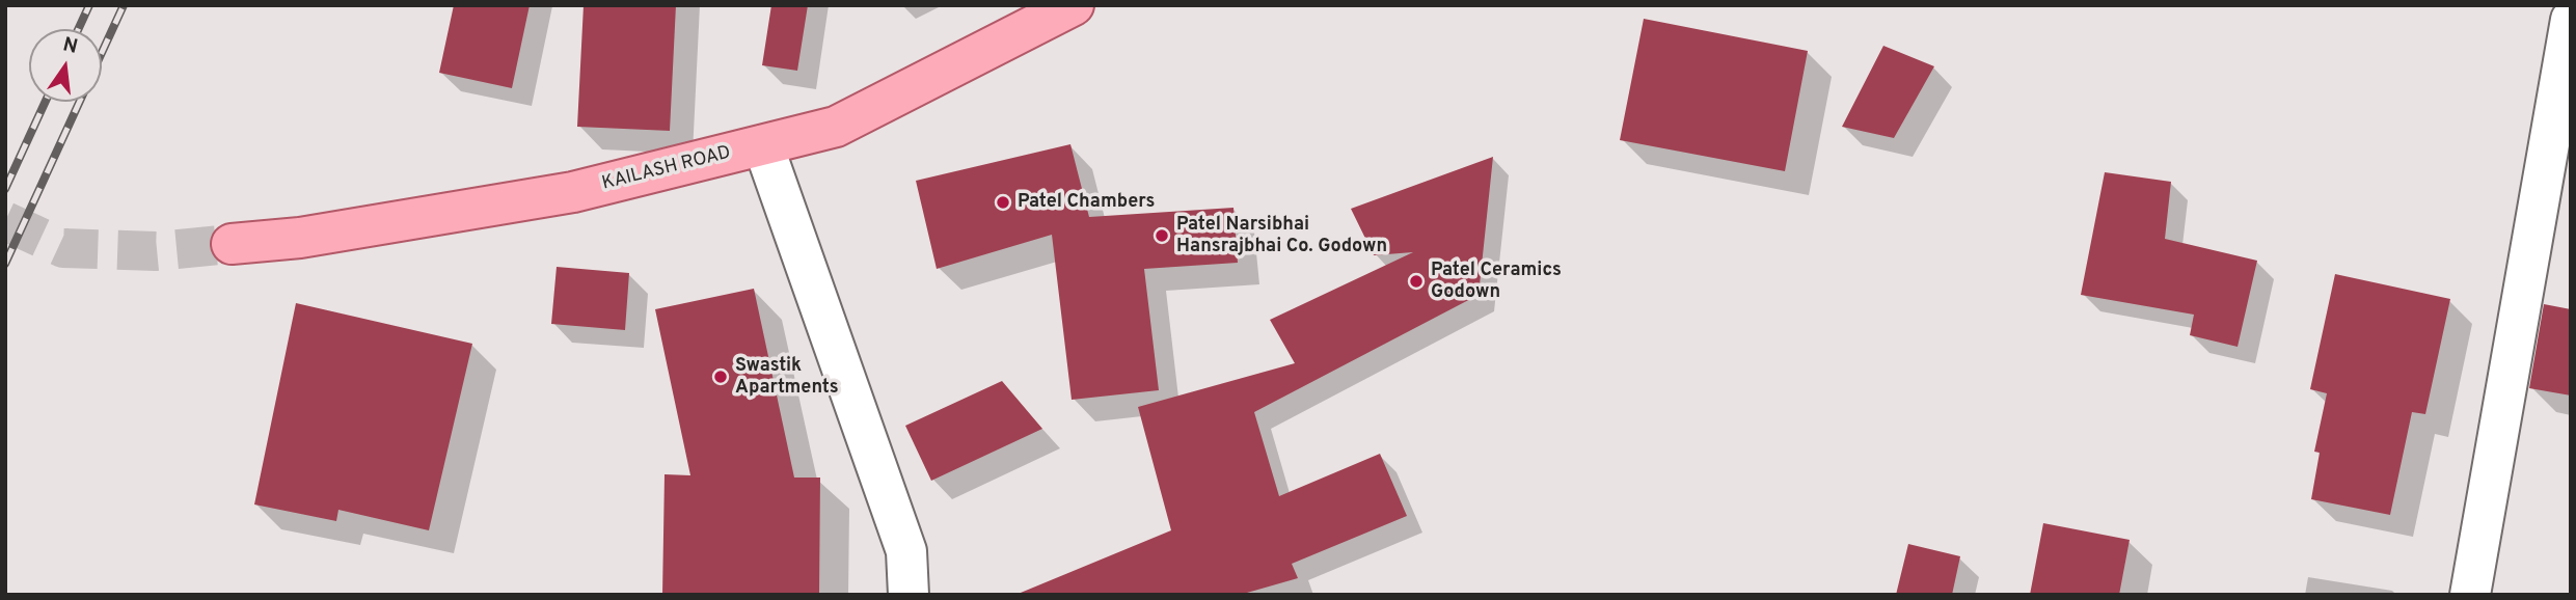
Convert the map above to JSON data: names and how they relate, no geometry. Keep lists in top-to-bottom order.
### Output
{
  "streets": {
    "main road": ["KAILASH ROAD"]
  },
  "places": [
    "Patel Chambers",
    "Patel Narsibhai Hansrajbhai Co. Godown",
    "Patel Ceramics Godown",
    "Swastik Apartments"
  ],
  "north": "top"
}
